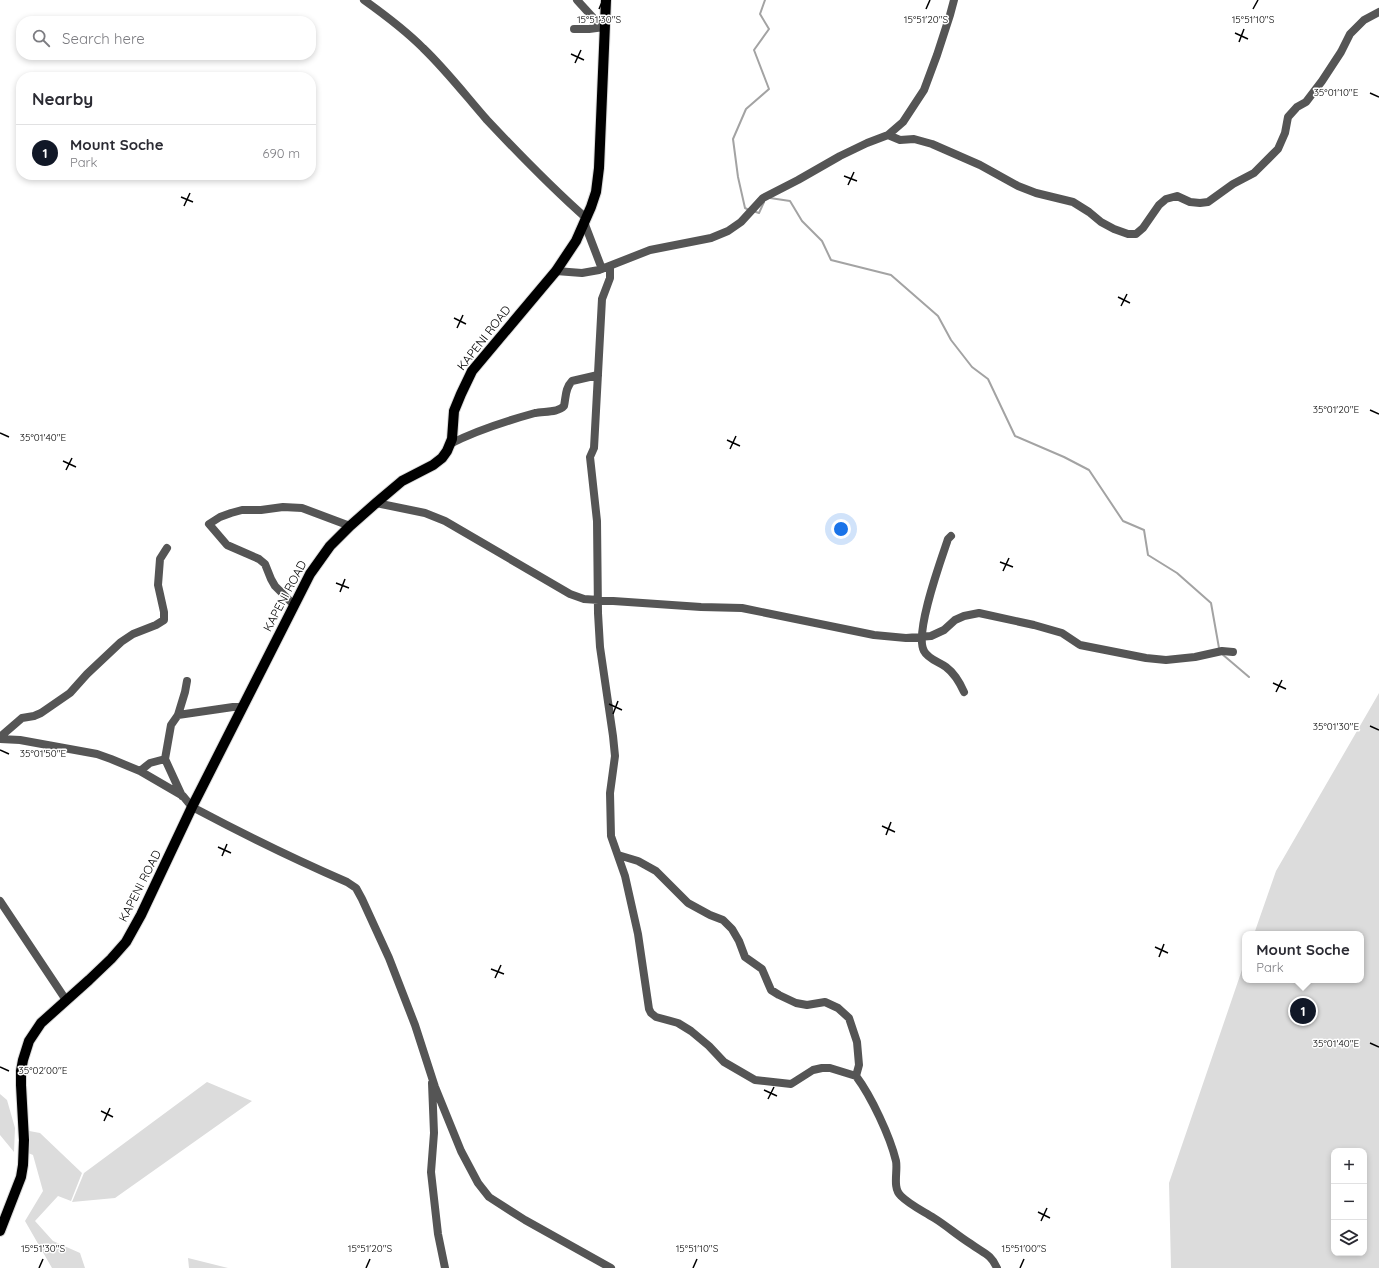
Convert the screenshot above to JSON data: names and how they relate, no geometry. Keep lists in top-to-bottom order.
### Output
{
  "streets": {
    "main road": ["KAPENI ROAD"]
  },
  "page": {
    "search": "Search here",
    "heading": "Nearby",
    "list": [
      {
        "mark": "1",
        "name": "Mount Soche",
        "note": "Park",
        "value": "690 m"
      }
    ],
    "popup": ["Mount Soche", "Park"],
    "pins": "1",
    "map_buttons": ["+", "−"]
  },
  "coordinates": [
    "15°51'30\"S",
    "15°51'20\"S",
    "15°51'10\"S",
    "35°01'10\"E",
    "35°01'20\"E",
    "35°01'40\"E",
    "35°01'30\"E",
    "35°01'50\"E",
    "35°02'00\"E",
    "15°51'00\"S"
  ]
}
